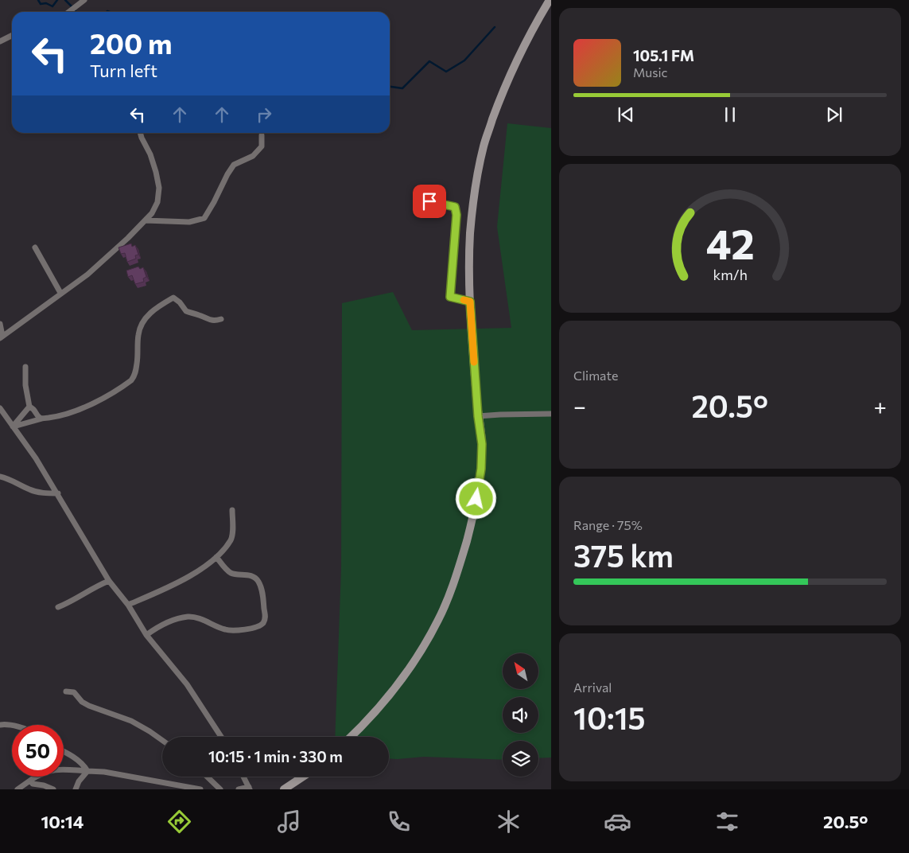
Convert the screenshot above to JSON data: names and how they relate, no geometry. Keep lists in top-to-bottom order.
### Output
{
  "north": "top left",
  "page": {
    "turn": ["200 m", "Turn left"],
    "song": ["105.1 FM", "Music"],
    "tile": [
      "Climate",
      ["Range · 75%", "375 km"],
      ["Arrival", "10:15"]
    ],
    "heat": ["−", "20.5°", "+"],
    "limit": "50",
    "trip": "10:15 · 1 min · 330 m",
    "tabs": ["10:14", "20.5°"],
    "gauge": ["42", "km/h"]
  }
}
